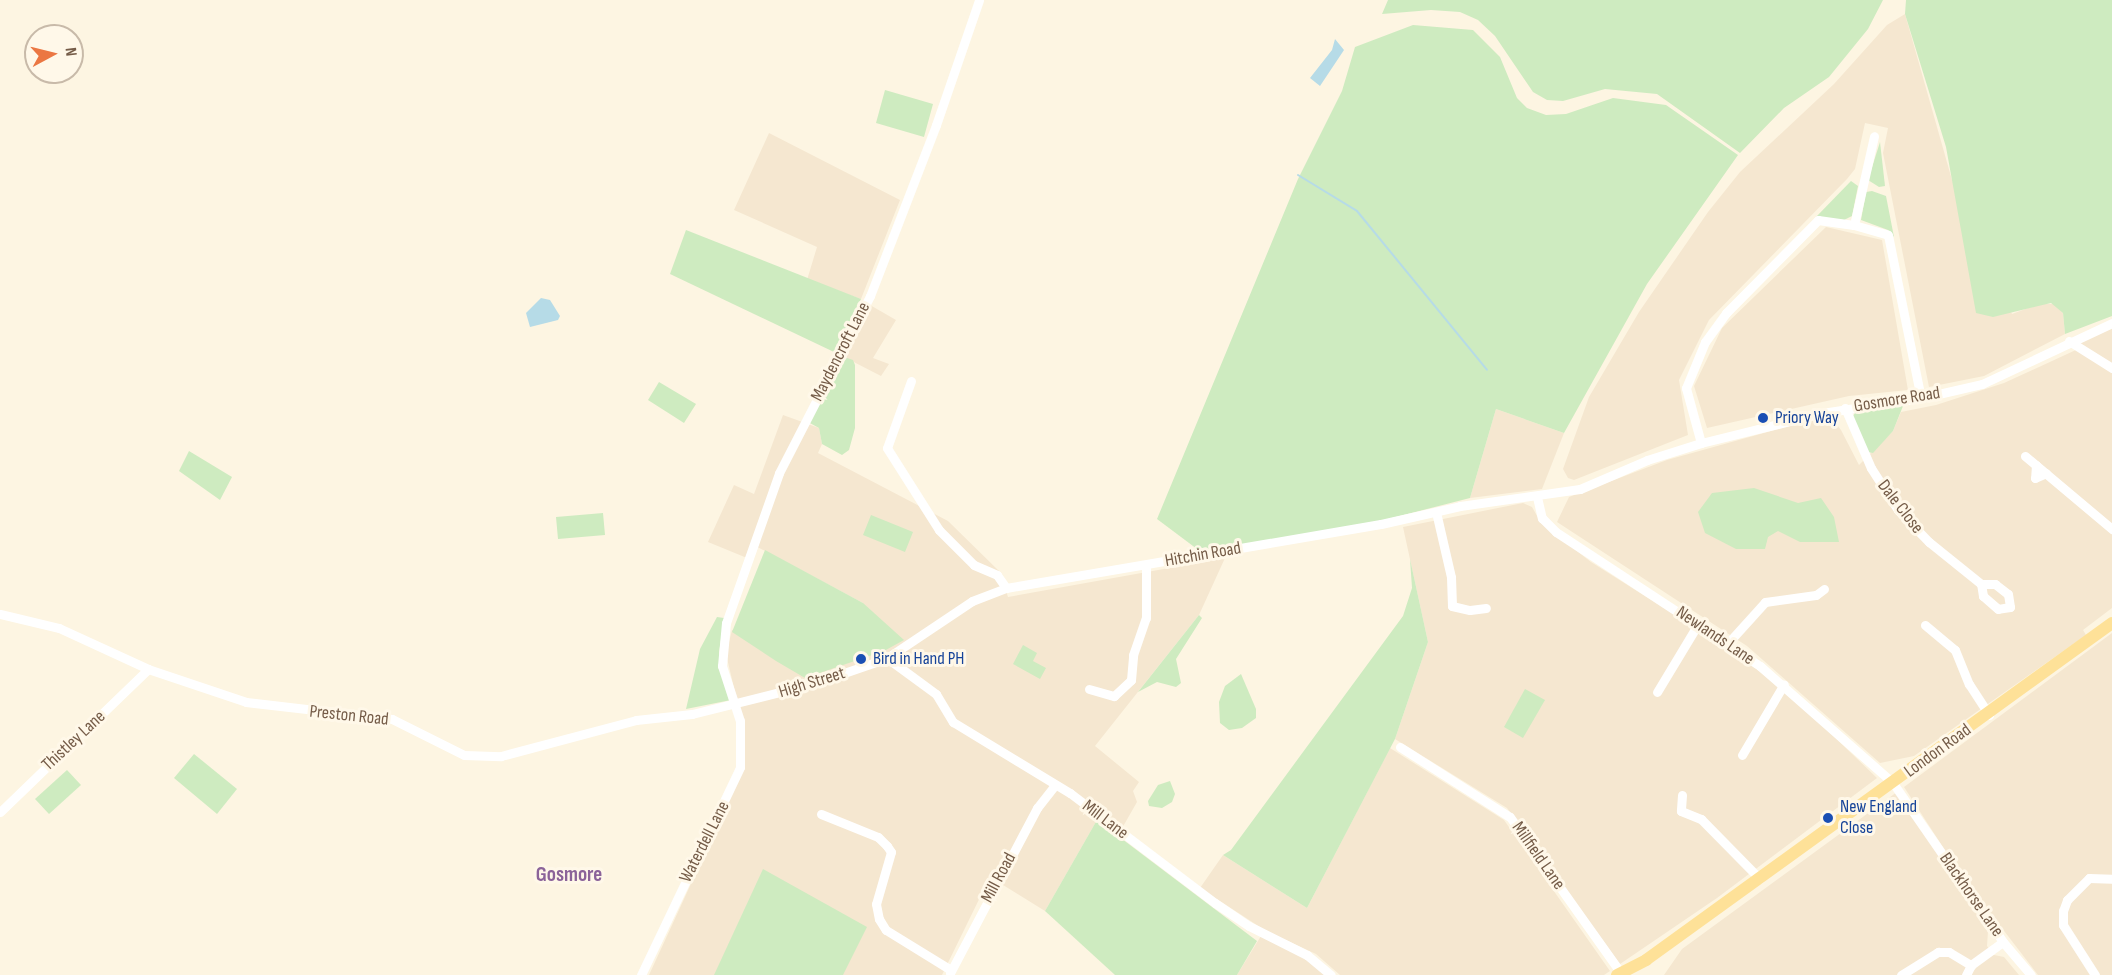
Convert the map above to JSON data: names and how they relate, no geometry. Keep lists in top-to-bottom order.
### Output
{
  "streets": {
    "main road": ["London Road"],
    "street": [
      "Maydencroft Lane",
      "Gosmore Road",
      "Dale Close",
      "Hitchin Road",
      "Newlands Lane",
      "High Street",
      "Preston Road",
      "Thistley Lane",
      "Mill Lane",
      "Waterdell Lane",
      "Millfield Lane",
      "Mill Road",
      "Blackhorse Lane"
    ]
  },
  "crossings": [
    ["Maydencroft Lane", "High Street"],
    ["Maydencroft Lane", "Preston Road"],
    ["Maydencroft Lane", "Waterdell Lane"],
    ["Gosmore Road", "Dale Close"],
    ["Gosmore Road", "Hitchin Road"],
    ["Gosmore Road", "Newlands Lane"],
    ["Hitchin Road", "Newlands Lane"],
    ["Hitchin Road", "High Street"],
    ["Hitchin Road", "Mill Lane"],
    ["Newlands Lane", "London Road"],
    ["Newlands Lane", "Blackhorse Lane"],
    ["High Street", "Preston Road"],
    ["High Street", "Mill Lane"],
    ["High Street", "Waterdell Lane"],
    ["Preston Road", "Thistley Lane"],
    ["Preston Road", "Waterdell Lane"],
    ["London Road", "Millfield Lane"],
    ["London Road", "Blackhorse Lane"],
    ["Mill Lane", "Mill Road"]
  ],
  "districts": ["Gosmore"],
  "places": ["Priory Way", "Bird in Hand PH", "New England Close"],
  "north": "right"
}
